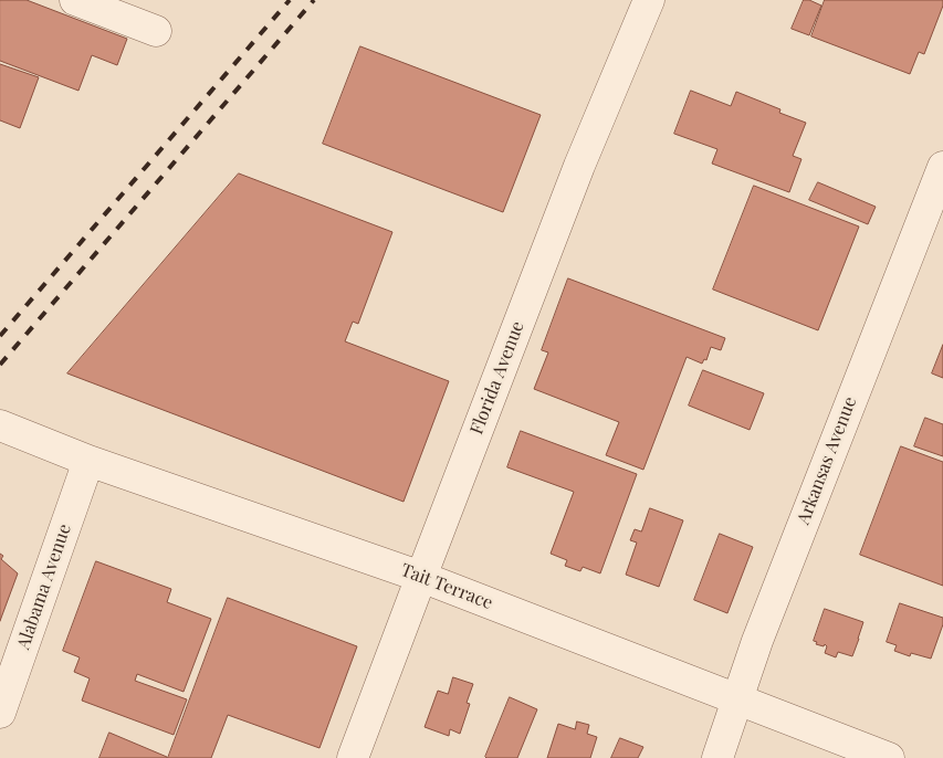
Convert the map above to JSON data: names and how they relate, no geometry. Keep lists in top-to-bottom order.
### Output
{
  "streets": {
    "street": [
      "Florida Avenue",
      "Arkansas Avenue",
      "Alabama Avenue",
      "Tait Terrace"
    ]
  },
  "crossings": [
    ["Florida Avenue", "Tait Terrace"],
    ["Arkansas Avenue", "Tait Terrace"],
    ["Alabama Avenue", "Tait Terrace"]
  ]
}
